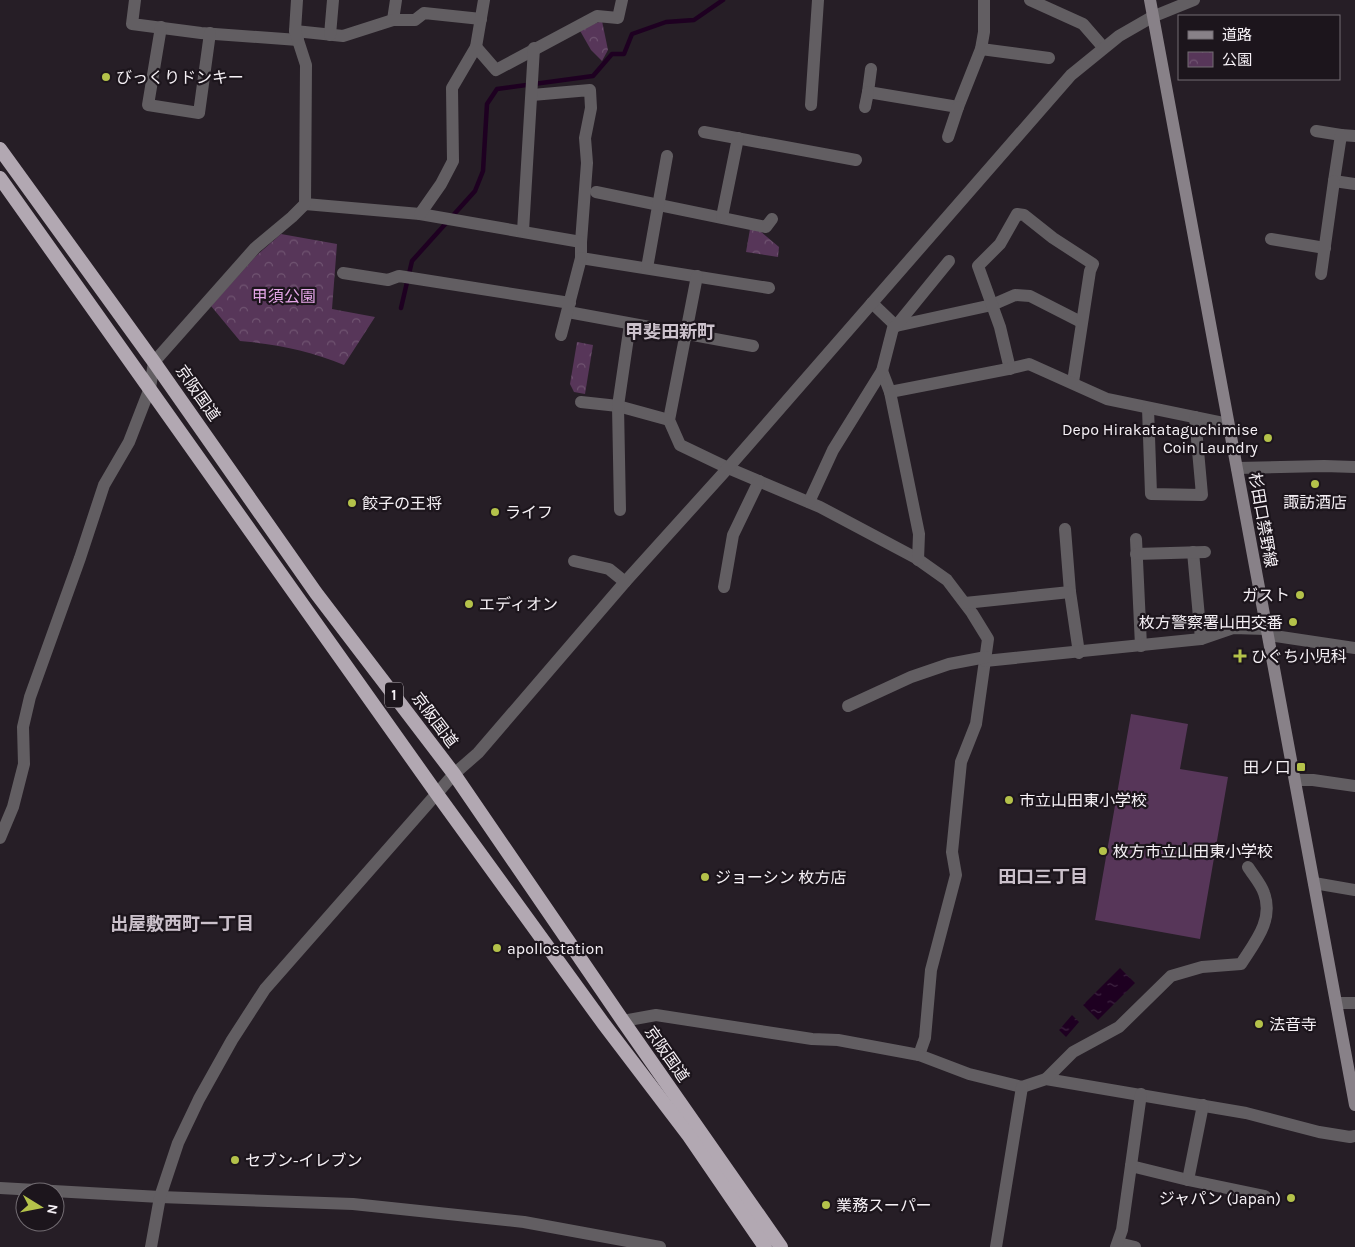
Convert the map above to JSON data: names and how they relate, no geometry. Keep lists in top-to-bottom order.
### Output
{
  "streets": {
    "highway": ["京阪国道", "1"],
    "main road": ["杉田口禁野線"]
  },
  "districts": ["甲斐田新町", "田口三丁目", "出屋敷西町一丁目"],
  "parks": ["甲須公園"],
  "places": {
    "other": [
      "びっくりドンキー",
      "Depo Hirakatataguchimise Coin Laundry",
      "諏訪酒店",
      "餃子の王将",
      "ライフ",
      "ガスト",
      "エディオン",
      "枚方警察署山田交番",
      "市立山田東小学校",
      "枚方市立山田東小学校",
      "ジョーシン 枚方店",
      "apollostation",
      "法音寺",
      "セブン-イレブン",
      "ジャパン (Japan)",
      "業務スーパー"
    ],
    "health": ["ひぐち小児科"],
    "transit": ["田ノ口"]
  },
  "legend": ["道路", "公園"],
  "north": "right"
}
